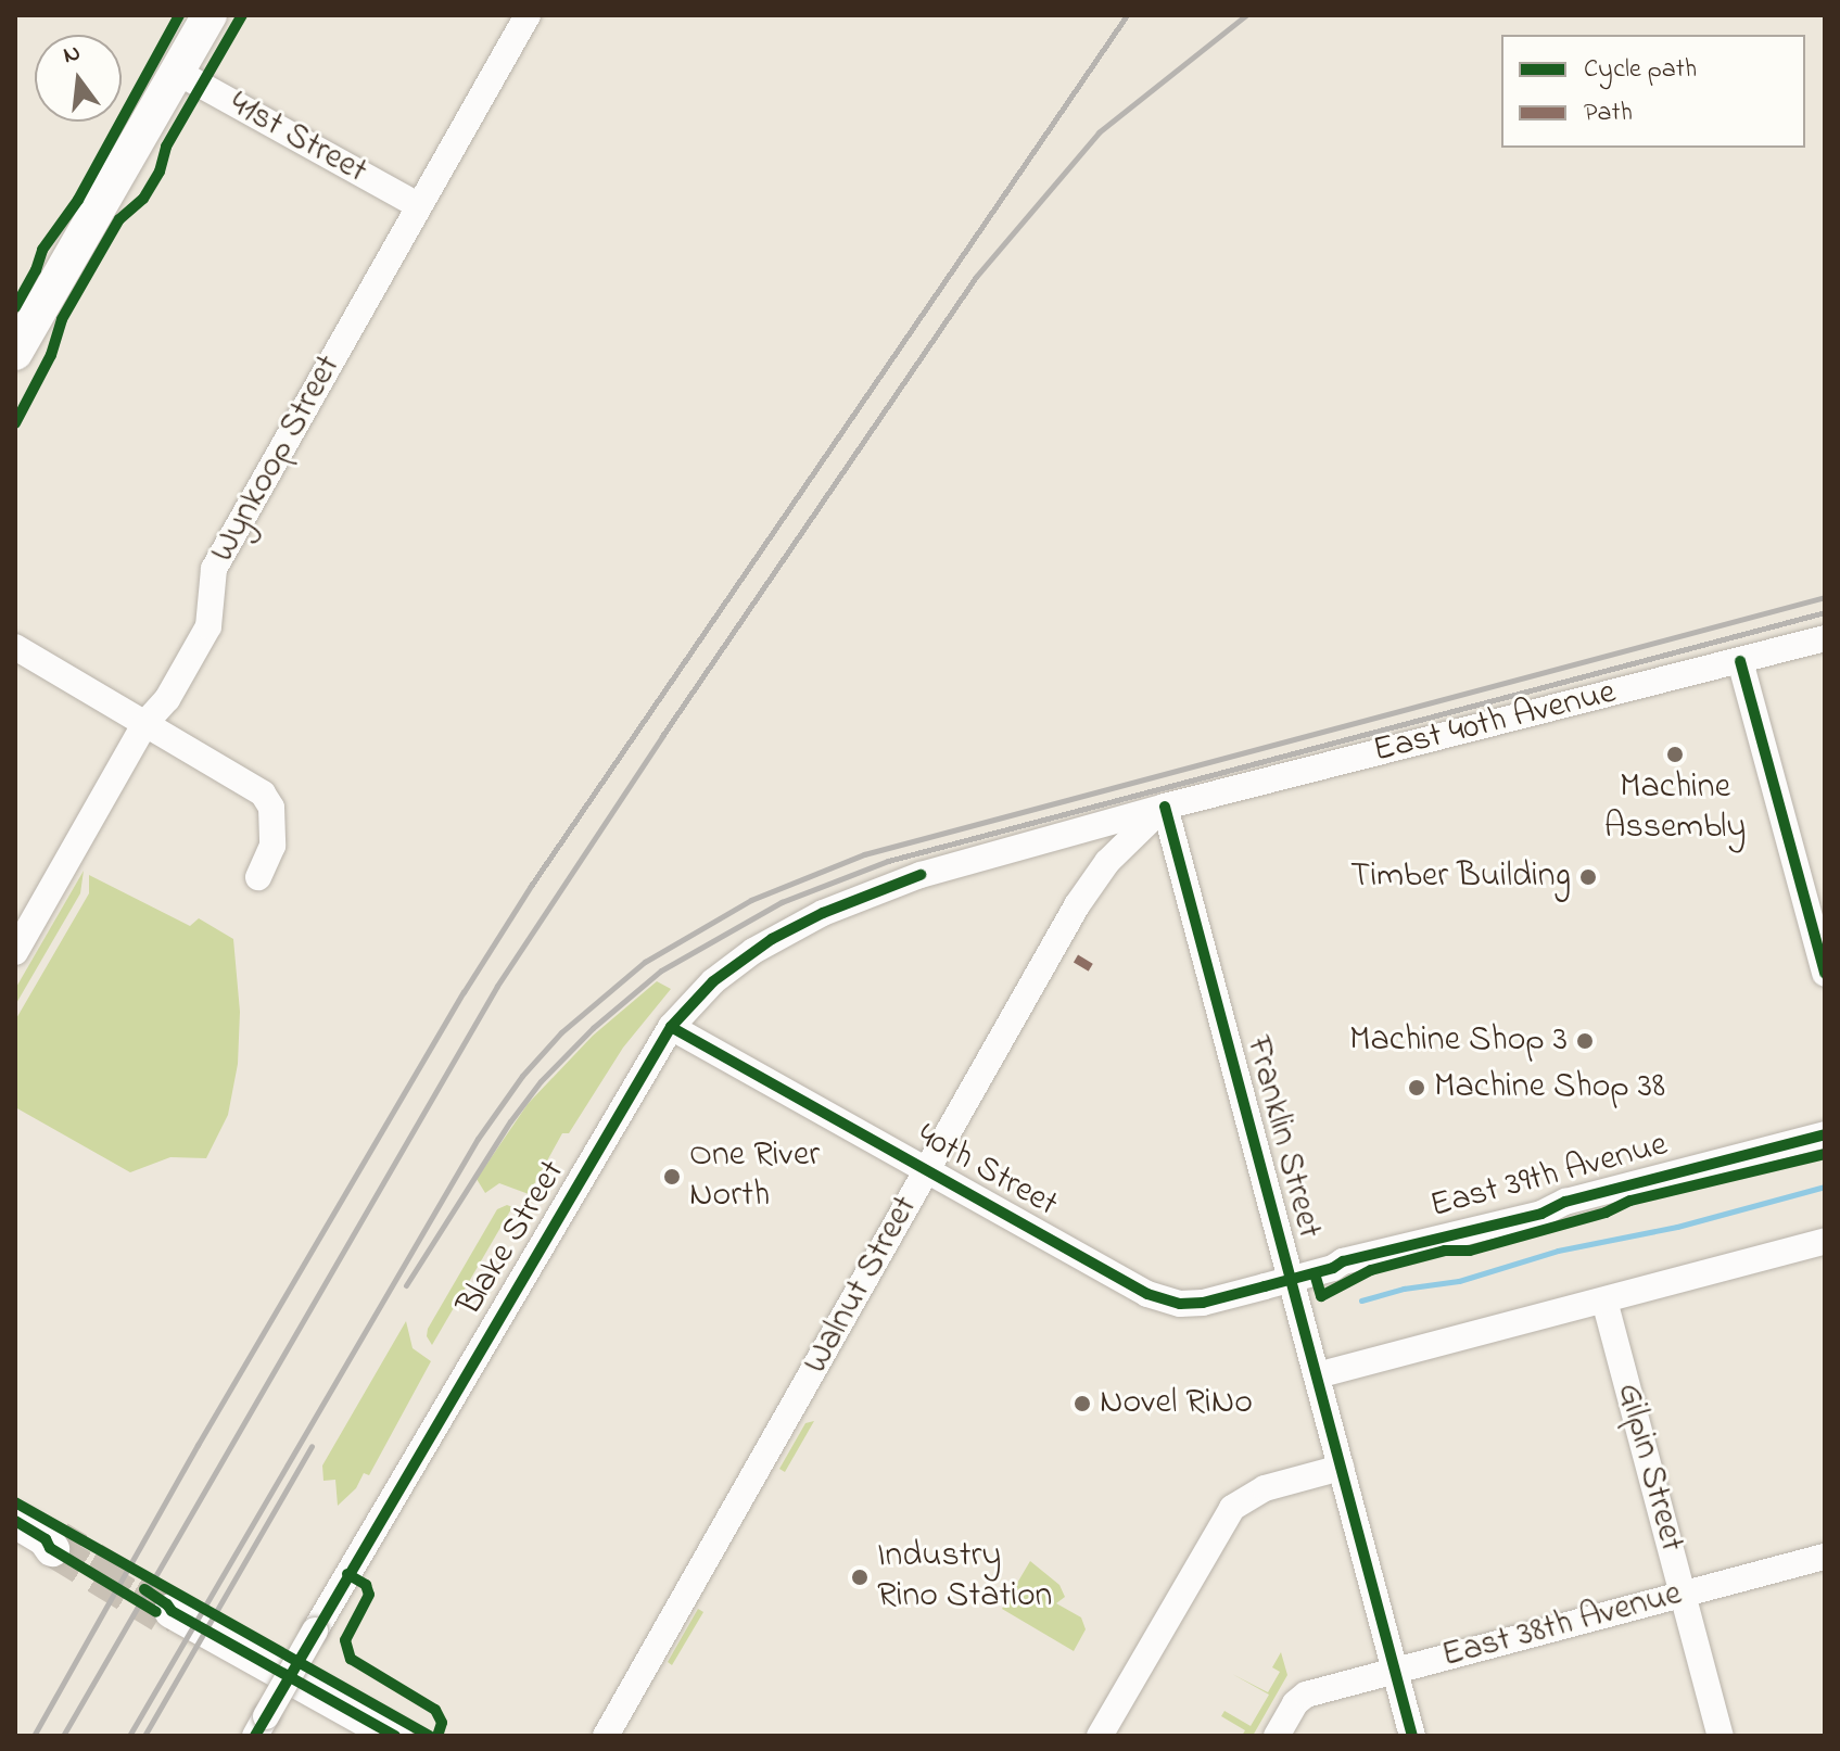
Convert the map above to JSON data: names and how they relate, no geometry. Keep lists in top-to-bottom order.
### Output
{
  "streets": {
    "street": [
      "41st Street",
      "Wynkoop Street",
      "East 40th Avenue",
      "Franklin Street",
      "40th Street",
      "East 39th Avenue",
      "Blake Street",
      "Walnut Street",
      "Gilpin Street",
      "East 38th Avenue"
    ]
  },
  "crossings": [
    ["41st Street", "Wynkoop Street"],
    ["East 40th Avenue", "Franklin Street"],
    ["East 40th Avenue", "Blake Street"],
    ["East 40th Avenue", "Walnut Street"],
    ["Franklin Street", "40th Street"],
    ["Franklin Street", "East 39th Avenue"],
    ["Franklin Street", "Blake Street"],
    ["Franklin Street", "Walnut Street"],
    ["Franklin Street", "East 38th Avenue"],
    ["40th Street", "East 39th Avenue"],
    ["40th Street", "Blake Street"],
    ["40th Street", "Walnut Street"],
    ["Blake Street", "Walnut Street"],
    ["Gilpin Street", "East 38th Avenue"]
  ],
  "places": [
    "Machine Assembly",
    "Timber Building",
    "Machine Shop 3",
    "Machine Shop 38",
    "One River North",
    "Novel RiNo",
    "Industry Rino Station"
  ],
  "legend": ["Cycle path", "Path"],
  "north": "top"
}
